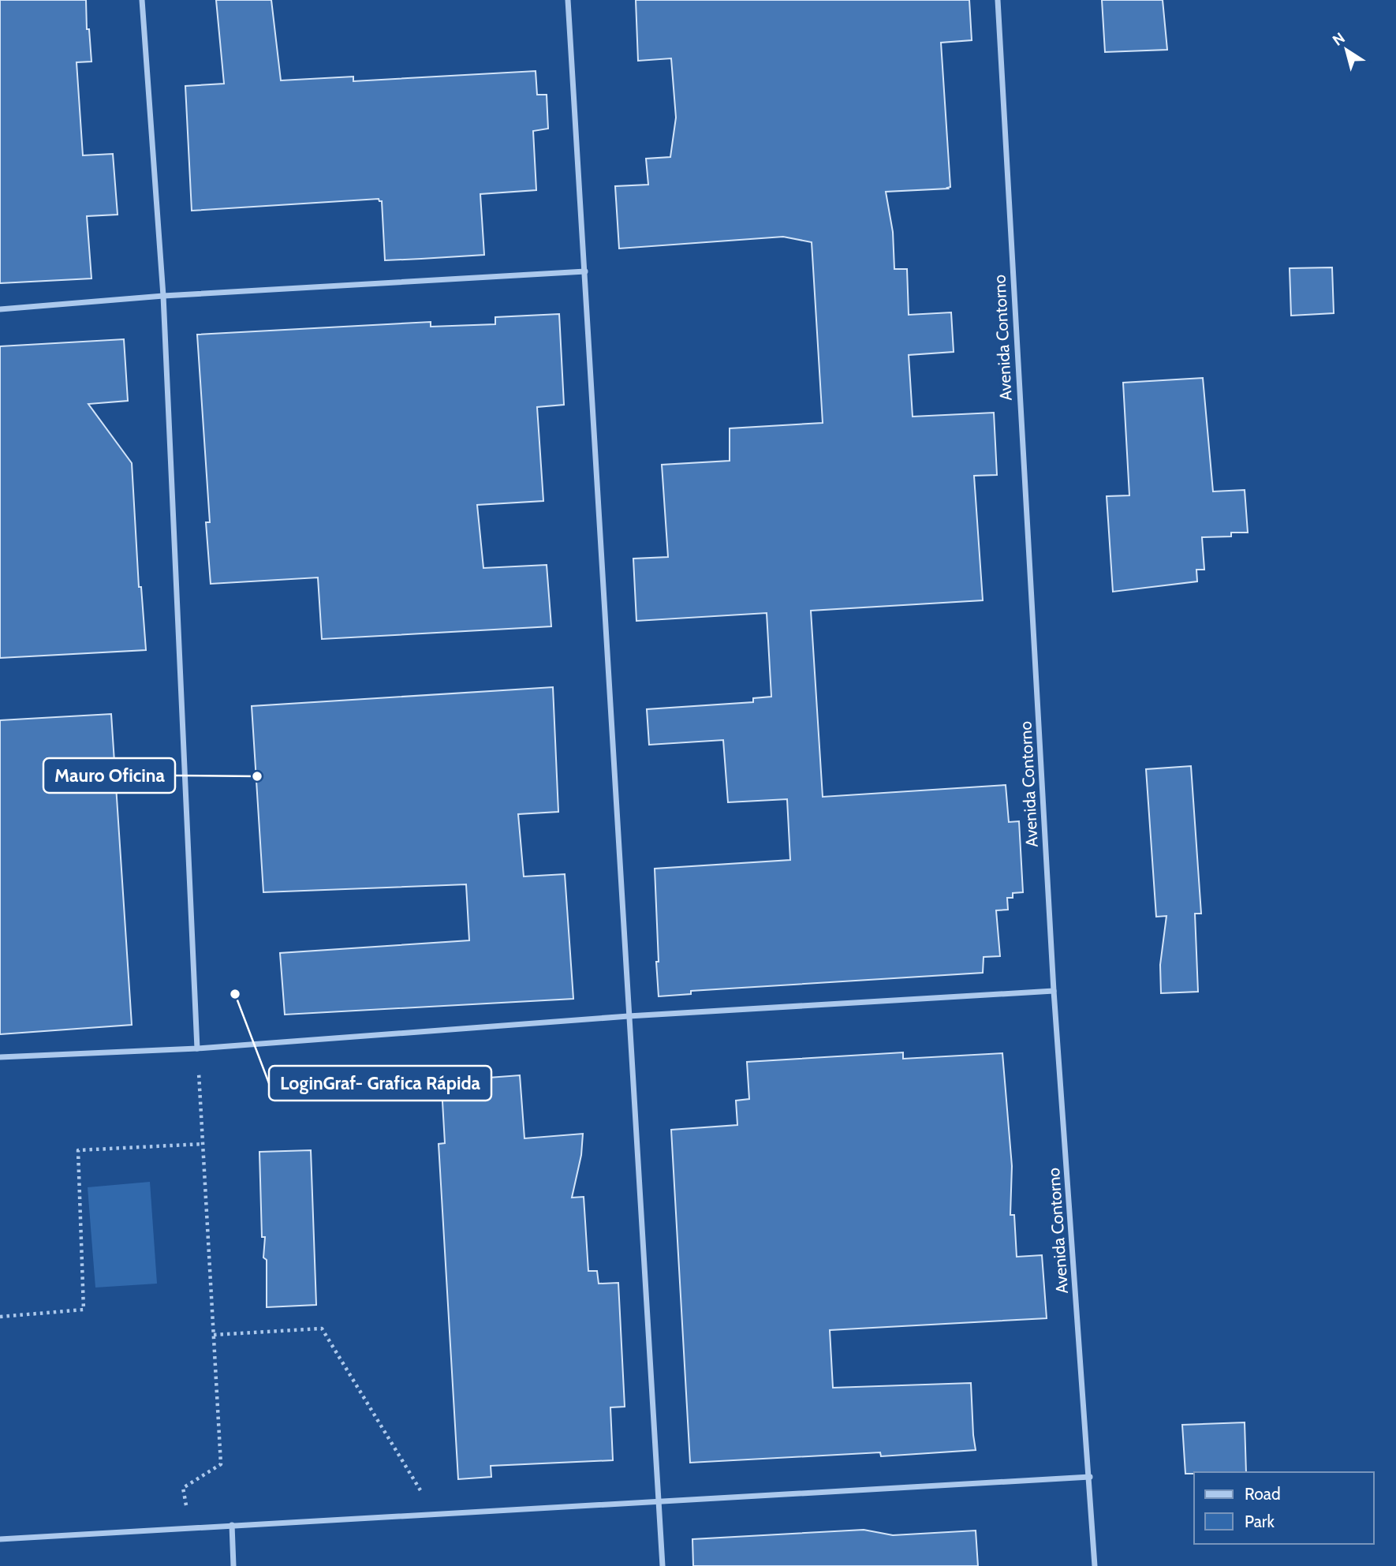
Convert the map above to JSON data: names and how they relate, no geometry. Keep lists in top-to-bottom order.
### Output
{
  "streets": {
    "street": ["Avenida Contorno"]
  },
  "places": ["Mauro Oficina", "LoginGraf- Grafica Rápida"],
  "legend": ["Road", "Park"],
  "north": "top left"
}
